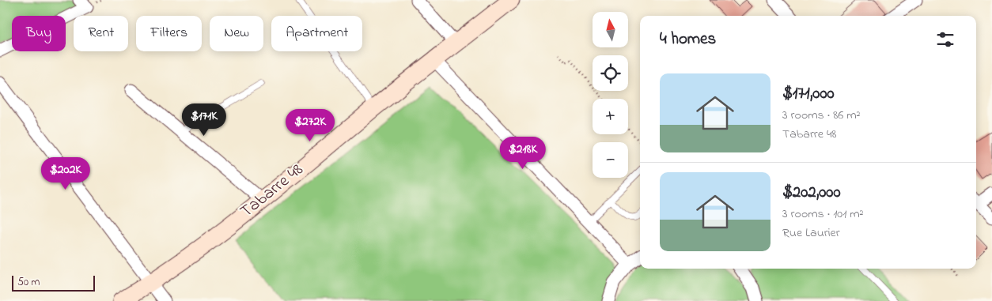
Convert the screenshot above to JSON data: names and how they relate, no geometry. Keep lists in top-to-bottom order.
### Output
{
  "streets": {
    "street": ["Tabarre 48"]
  },
  "scale_bar": "50 m",
  "north": "top",
  "page": {
    "map_buttons": ["+", "−"],
    "chip": [
      "Buy",
      "Rent",
      "Filters",
      "New",
      "Apartment"
    ],
    "heading": "4 homes",
    "list": [
      {
        "name": "$171,000",
        "note": "3 rooms · 86 m² · Tabarre 48"
      },
      {
        "name": "$202,000",
        "note": "3 rooms · 101 m² · Rue Laurier"
      }
    ],
    "price": [
      "$171K",
      "$272K",
      "$218K",
      "$202K"
    ],
    "scale": "50 m"
  }
}
